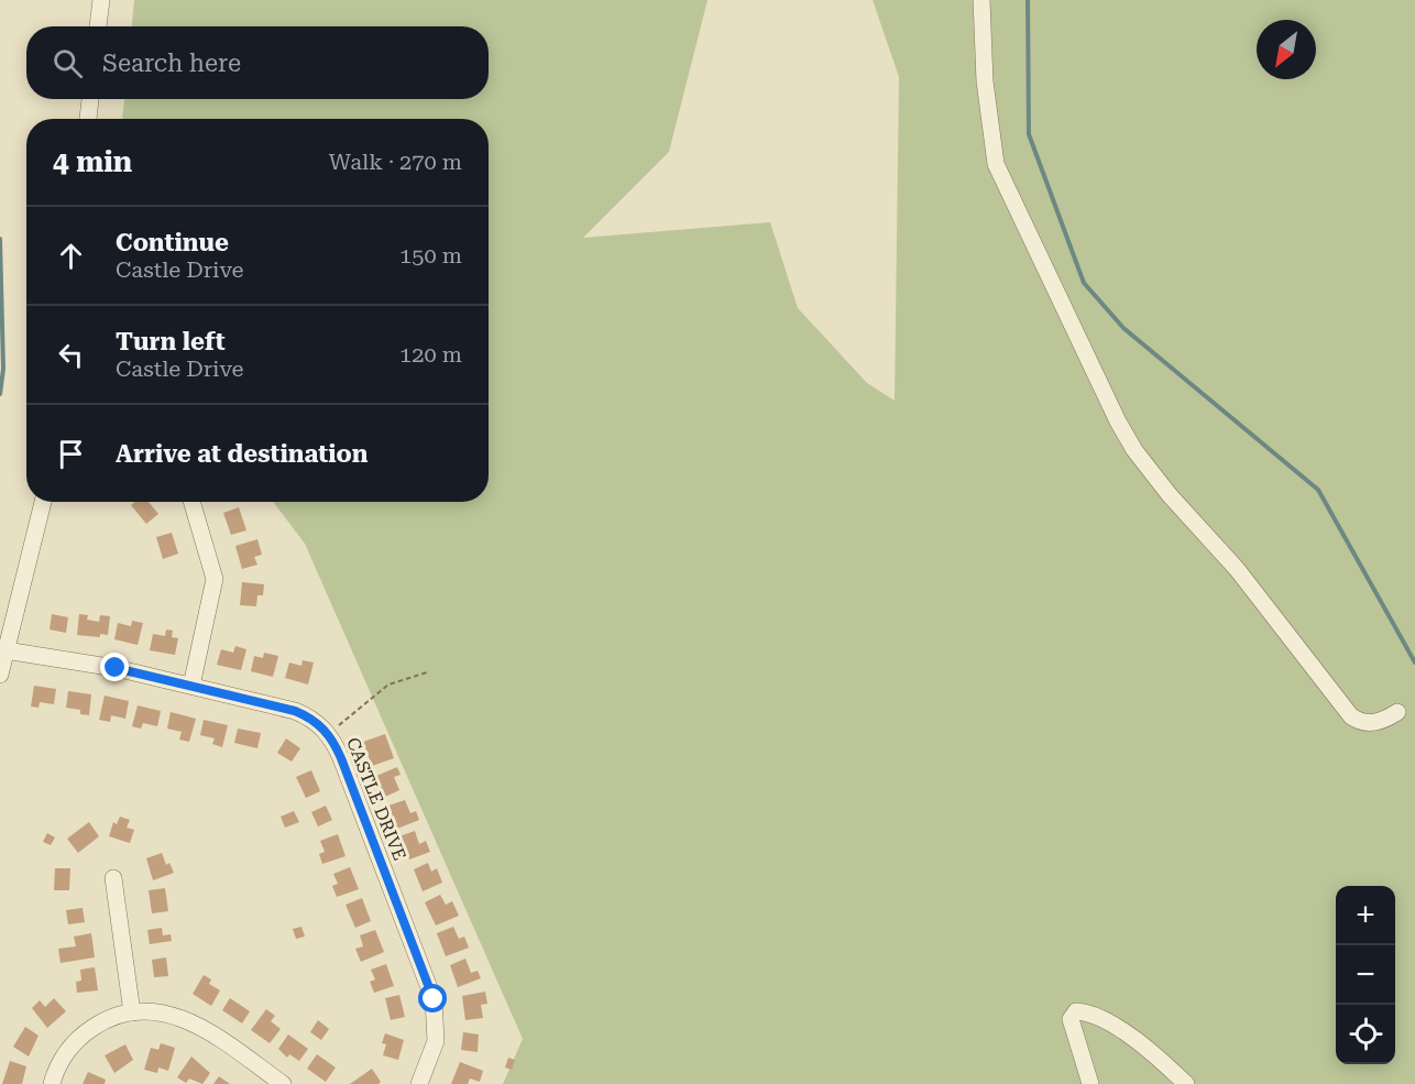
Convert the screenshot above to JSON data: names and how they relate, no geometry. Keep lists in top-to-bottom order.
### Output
{
  "streets": {
    "street": ["CASTLE DRIVE"]
  },
  "north": "bottom left",
  "page": {
    "search": "Search here",
    "heading": ["4 min", "Walk · 270 m"],
    "list": [
      ["Continue", "Castle Drive", "150 m"],
      ["Turn left", "Castle Drive", "120 m"],
      "Arrive at destination"
    ],
    "map_buttons": ["+", "−"]
  }
}
